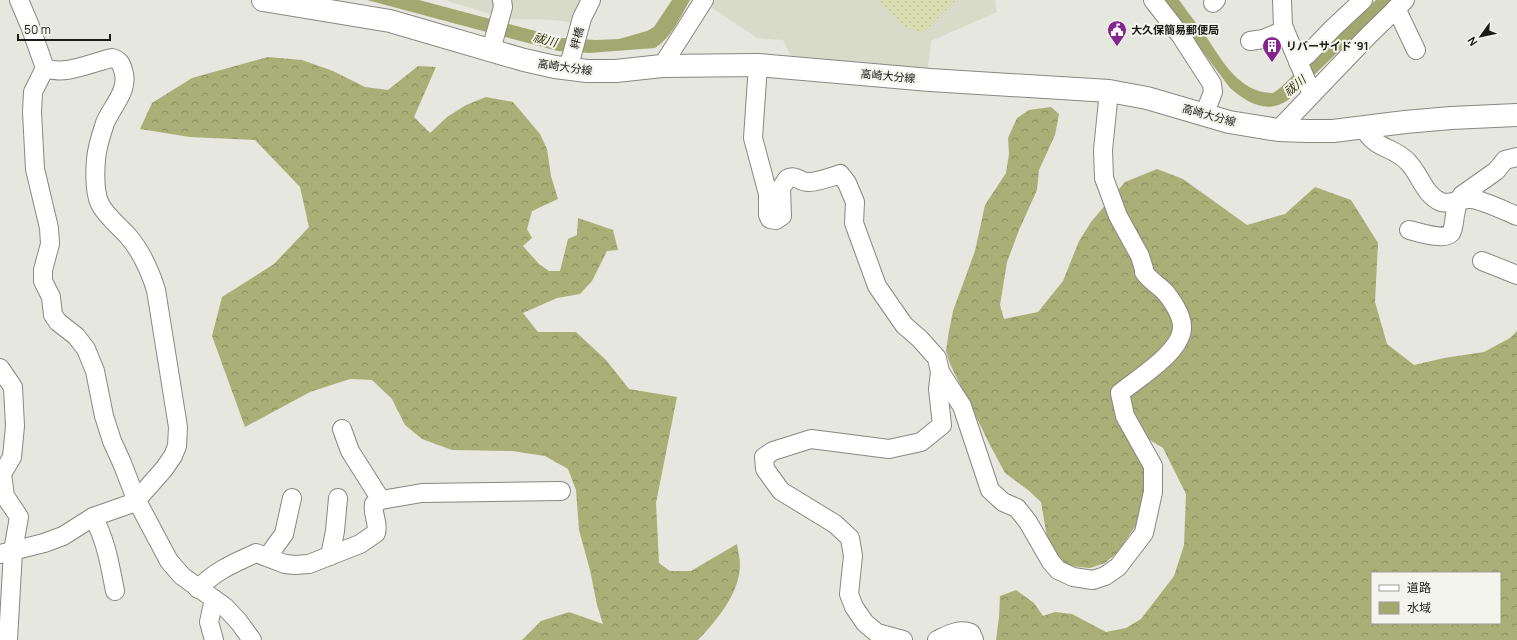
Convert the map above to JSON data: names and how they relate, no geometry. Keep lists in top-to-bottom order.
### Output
{
  "streets": {
    "main road": ["高崎大分線"],
    "street": ["絆橋"]
  },
  "crossings": [
    ["絆橋", "高崎大分線"]
  ],
  "water": ["祓川"],
  "places": {
    "public building": ["大久保簡易郵便局"],
    "building": ["リバーサイド '91"]
  },
  "legend": ["道路", "水域"],
  "scale_bar": "50 m",
  "north": "bottom left"
}
